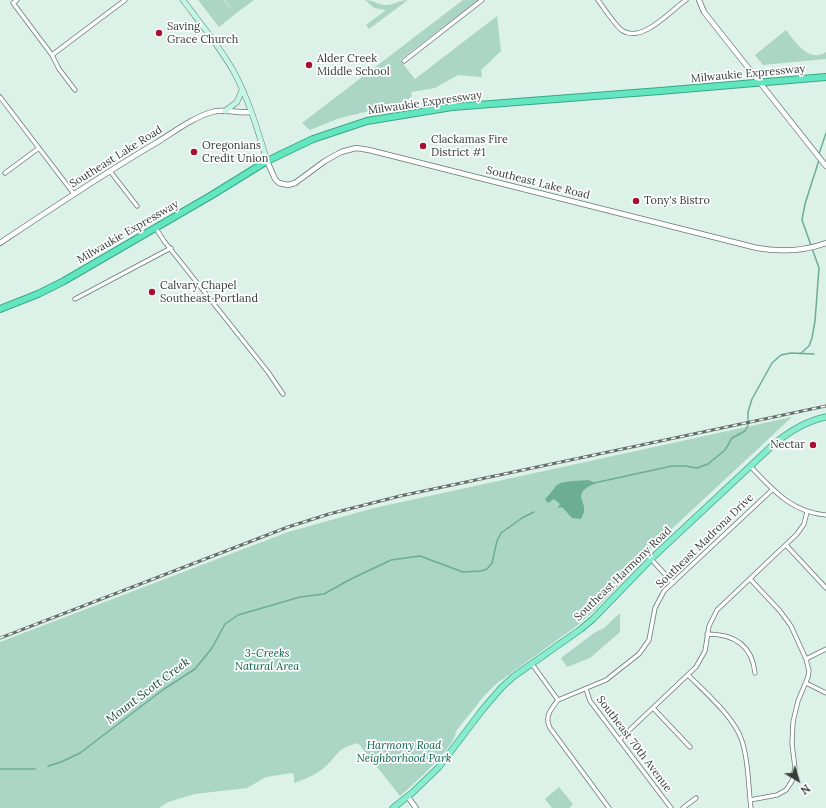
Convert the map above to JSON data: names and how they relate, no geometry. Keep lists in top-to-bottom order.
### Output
{
  "streets": {
    "highway": ["Milwaukie Expressway"],
    "main road": ["Southeast Harmony Road"],
    "street": ["Southeast Lake Road", "Southeast Madrona Drive", "Southeast 70th Avenue"]
  },
  "crossings": [
    ["Milwaukie Expressway", "Southeast Lake Road"],
    ["Southeast Madrona Drive", "Southeast 70th Avenue"]
  ],
  "water": ["Mount Scott Creek"],
  "parks": ["3-Creeks Natural Area", "Harmony Road Neighborhood Park"],
  "places": [
    "Saving Grace Church",
    "Alder Creek Middle School",
    "Clackamas Fire District #1",
    "Oregonians Credit Union",
    "Tony's Bistro",
    "Calvary Chapel Southeast Portland",
    "Nectar"
  ],
  "north": "bottom right"
}
